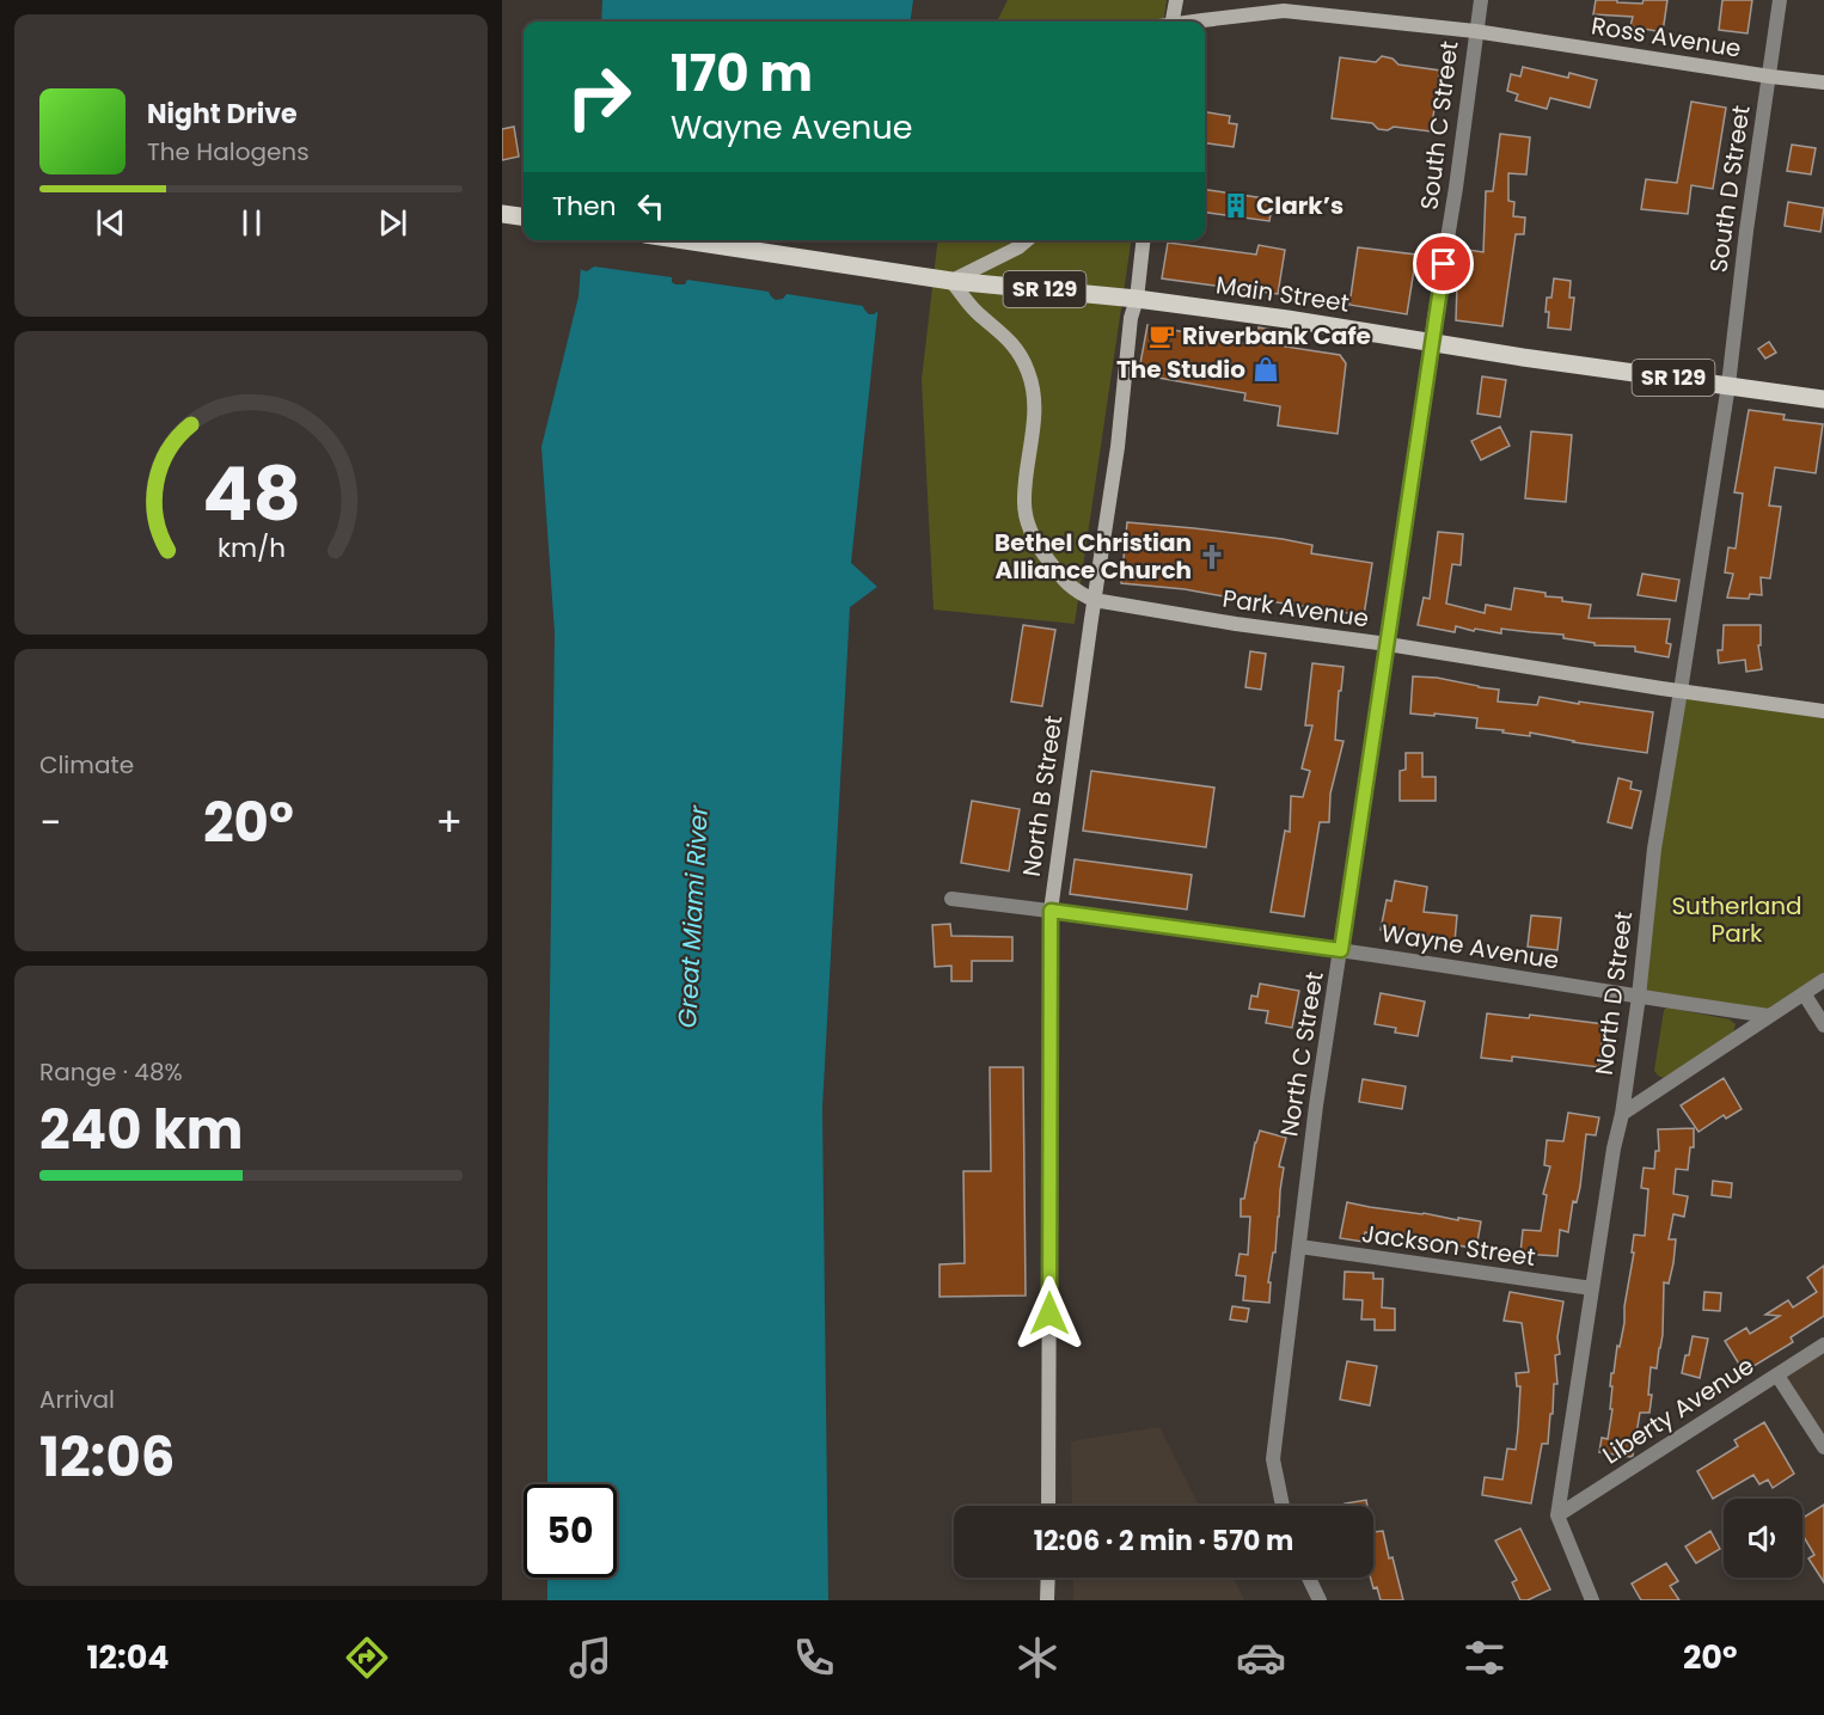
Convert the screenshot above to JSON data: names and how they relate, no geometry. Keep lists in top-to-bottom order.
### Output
{
  "streets": {
    "main road": [
      "Ross Avenue",
      "SR 129",
      "Main Street",
      "Park Avenue",
      "North B Street"
    ],
    "street": [
      "South C Street",
      "South D Street",
      "Wayne Avenue",
      "North D Street",
      "North C Street",
      "Jackson Street",
      "Liberty Avenue"
    ]
  },
  "crossings": [
    ["Ross Avenue", "South C Street"],
    ["Ross Avenue", "South D Street"],
    ["South C Street", "Main Street"],
    ["South C Street", "North C Street"],
    ["South D Street", "Main Street"],
    ["South D Street", "North D Street"],
    ["Main Street", "Park Avenue"],
    ["Main Street", "North B Street"],
    ["Main Street", "North D Street"],
    ["Main Street", "North C Street"],
    ["Park Avenue", "North B Street"],
    ["Park Avenue", "North D Street"],
    ["Park Avenue", "North C Street"],
    ["North B Street", "Wayne Avenue"],
    ["Wayne Avenue", "North D Street"],
    ["Wayne Avenue", "North C Street"],
    ["North D Street", "Jackson Street"],
    ["North D Street", "Liberty Avenue"],
    ["North C Street", "Jackson Street"]
  ],
  "water": ["Great Miami River"],
  "parks": ["Sutherland Park"],
  "places": {
    "building": ["Clark’s"],
    "cafe": ["Riverbank Cafe"],
    "shop": ["The Studio"],
    "church": ["Bethel Christian Alliance Church"]
  },
  "page": {
    "turn": ["170 m", "Wayne Avenue"],
    "song": ["Night Drive", "The Halogens"],
    "then": "Then",
    "tile": [
      "Climate",
      ["Range · 48%", "240 km"],
      ["Arrival", "12:06"]
    ],
    "heat": ["−", "20°", "+"],
    "limit": "50",
    "trip": "12:06 · 2 min · 570 m",
    "tabs": ["12:04", "20°"],
    "gauge": ["48", "km/h"]
  }
}
